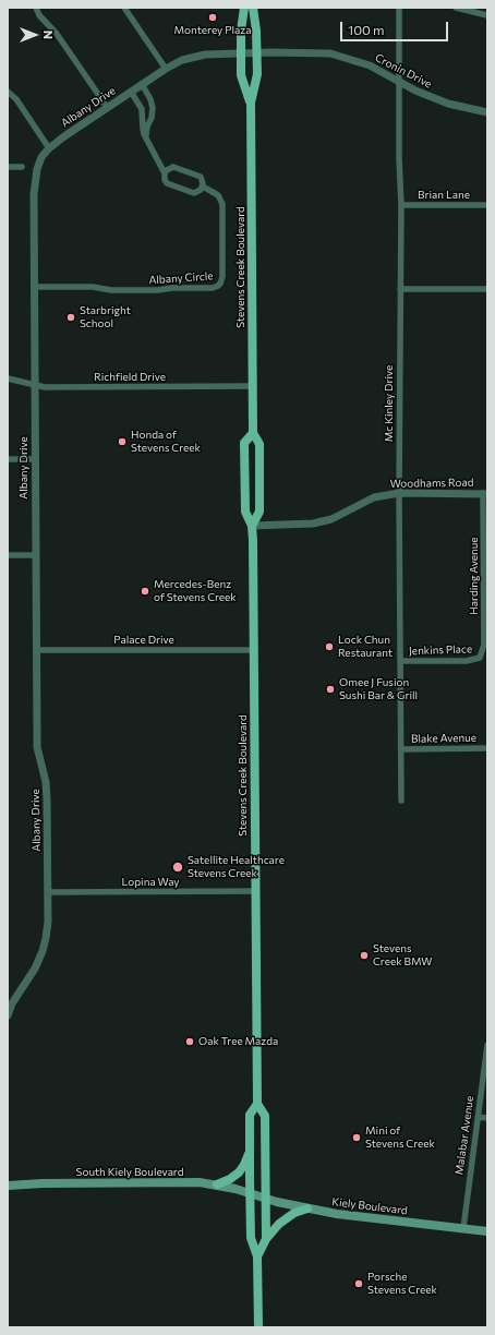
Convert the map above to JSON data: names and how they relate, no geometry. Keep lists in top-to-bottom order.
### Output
{
  "streets": {
    "main road": ["Stevens Creek Boulevard", "South Kiely Boulevard", "Kiely Boulevard"],
    "street": [
      "Cronin Drive",
      "Albany Drive",
      "Brian Lane",
      "Albany Circle",
      "Richfield Drive",
      "Mc Kinley Drive",
      "Woodhams Road",
      "Harding Avenue",
      "Palace Drive",
      "Jenkins Place",
      "Blake Avenue",
      "Lopina Way",
      "Malabar Avenue"
    ]
  },
  "crossings": [
    ["Cronin Drive", "Albany Drive"],
    ["Cronin Drive", "Stevens Creek Boulevard"],
    ["Cronin Drive", "Mc Kinley Drive"],
    ["Albany Drive", "Stevens Creek Boulevard"],
    ["Albany Drive", "Albany Circle"],
    ["Albany Drive", "Richfield Drive"],
    ["Albany Drive", "Palace Drive"],
    ["Albany Drive", "Lopina Way"],
    ["Brian Lane", "Mc Kinley Drive"],
    ["Stevens Creek Boulevard", "Richfield Drive"],
    ["Stevens Creek Boulevard", "Woodhams Road"],
    ["Stevens Creek Boulevard", "Palace Drive"],
    ["Stevens Creek Boulevard", "Lopina Way"],
    ["Stevens Creek Boulevard", "South Kiely Boulevard"],
    ["Stevens Creek Boulevard", "Kiely Boulevard"],
    ["Mc Kinley Drive", "Woodhams Road"],
    ["Mc Kinley Drive", "Jenkins Place"],
    ["Mc Kinley Drive", "Blake Avenue"],
    ["Woodhams Road", "Harding Avenue"],
    ["Harding Avenue", "Jenkins Place"],
    ["Malabar Avenue", "Kiely Boulevard"],
    ["South Kiely Boulevard", "Kiely Boulevard"]
  ],
  "places": [
    "Monterey Plaza",
    "Starbright School",
    "Honda of Stevens Creek",
    "Mercedes-Benz of Stevens Creek",
    "Lock Chun Restaurant",
    "Omee J Fusion Sushi Bar & Grill",
    "Satellite Healthcare Stevens Creek",
    "Stevens Creek BMW",
    "Oak Tree Mazda",
    "Mini of Stevens Creek",
    "Porsche Stevens Creek"
  ],
  "scale_bar": "100 m",
  "north": "right"
}
